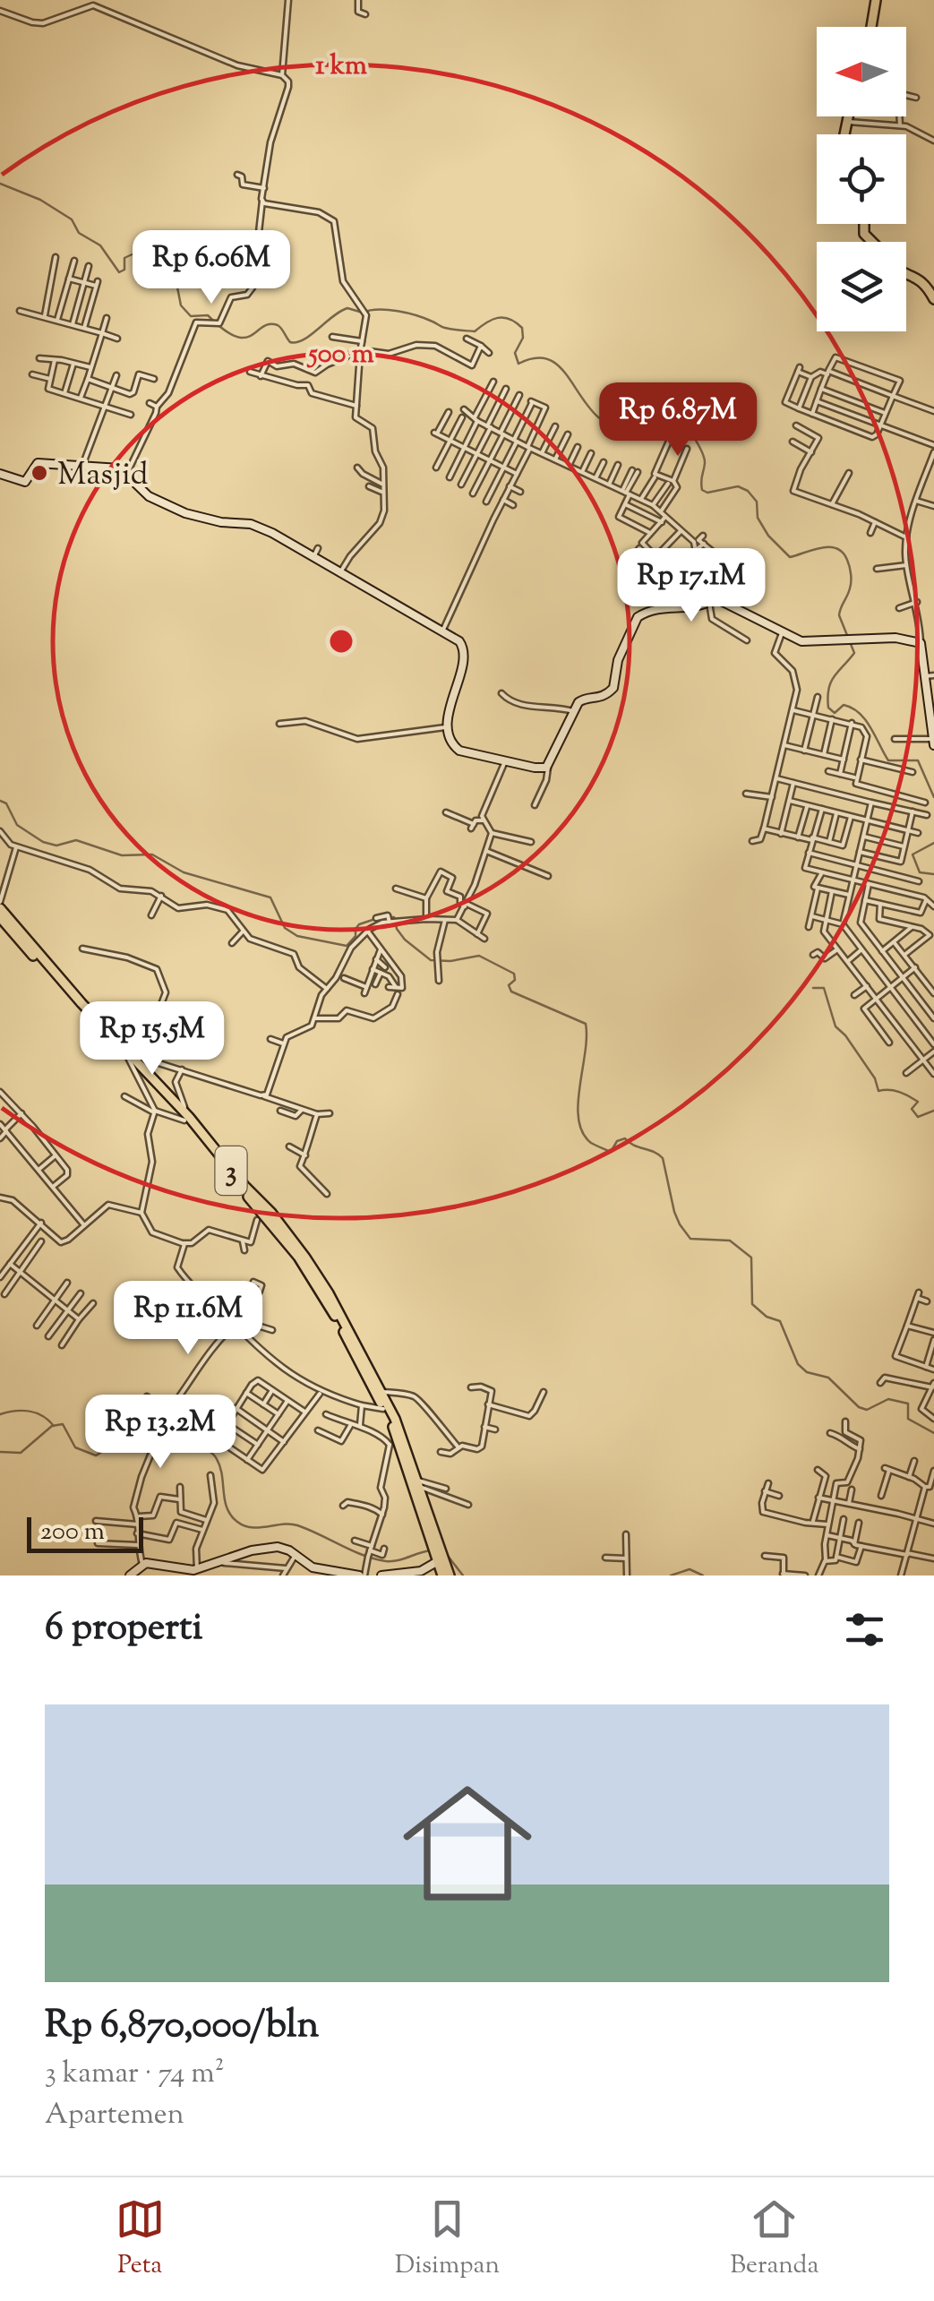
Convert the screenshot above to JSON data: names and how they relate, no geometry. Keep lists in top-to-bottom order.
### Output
{
  "streets": {
    "main road": ["3"]
  },
  "places": ["Masjid"],
  "scale_bar": "200 m",
  "north": "left",
  "page": {
    "price": [
      "Rp 6.06M",
      "Rp 6.87M",
      "Rp 17.1M",
      "Rp 15.5M",
      "Rp 11.6M",
      "Rp 13.2M"
    ],
    "scale": "200 m",
    "heading": "6 properti",
    "list": [
      {
        "name": "Rp 6,870,000/bln",
        "note": "3 kamar · 74 m² · Apartemen"
      }
    ],
    "tabs": ["Peta", "Disimpan", "Beranda"]
  },
  "rings": ["1 km", "500 m"]
}
